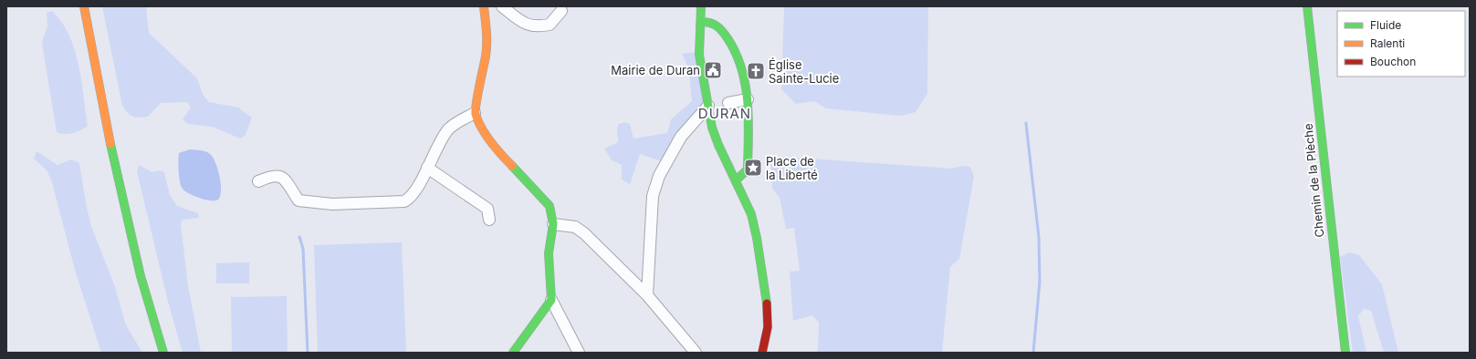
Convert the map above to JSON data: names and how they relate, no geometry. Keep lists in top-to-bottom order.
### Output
{
  "streets": {
    "main road": ["Chemin de la Plèche"]
  },
  "districts": ["DURAN"],
  "places": {
    "public building": ["Mairie de Duran"],
    "church": ["Église Sainte-Lucie"],
    "place": ["Place de la Liberté"]
  },
  "legend": ["Fluide", "Ralenti", "Bouchon"]
}
